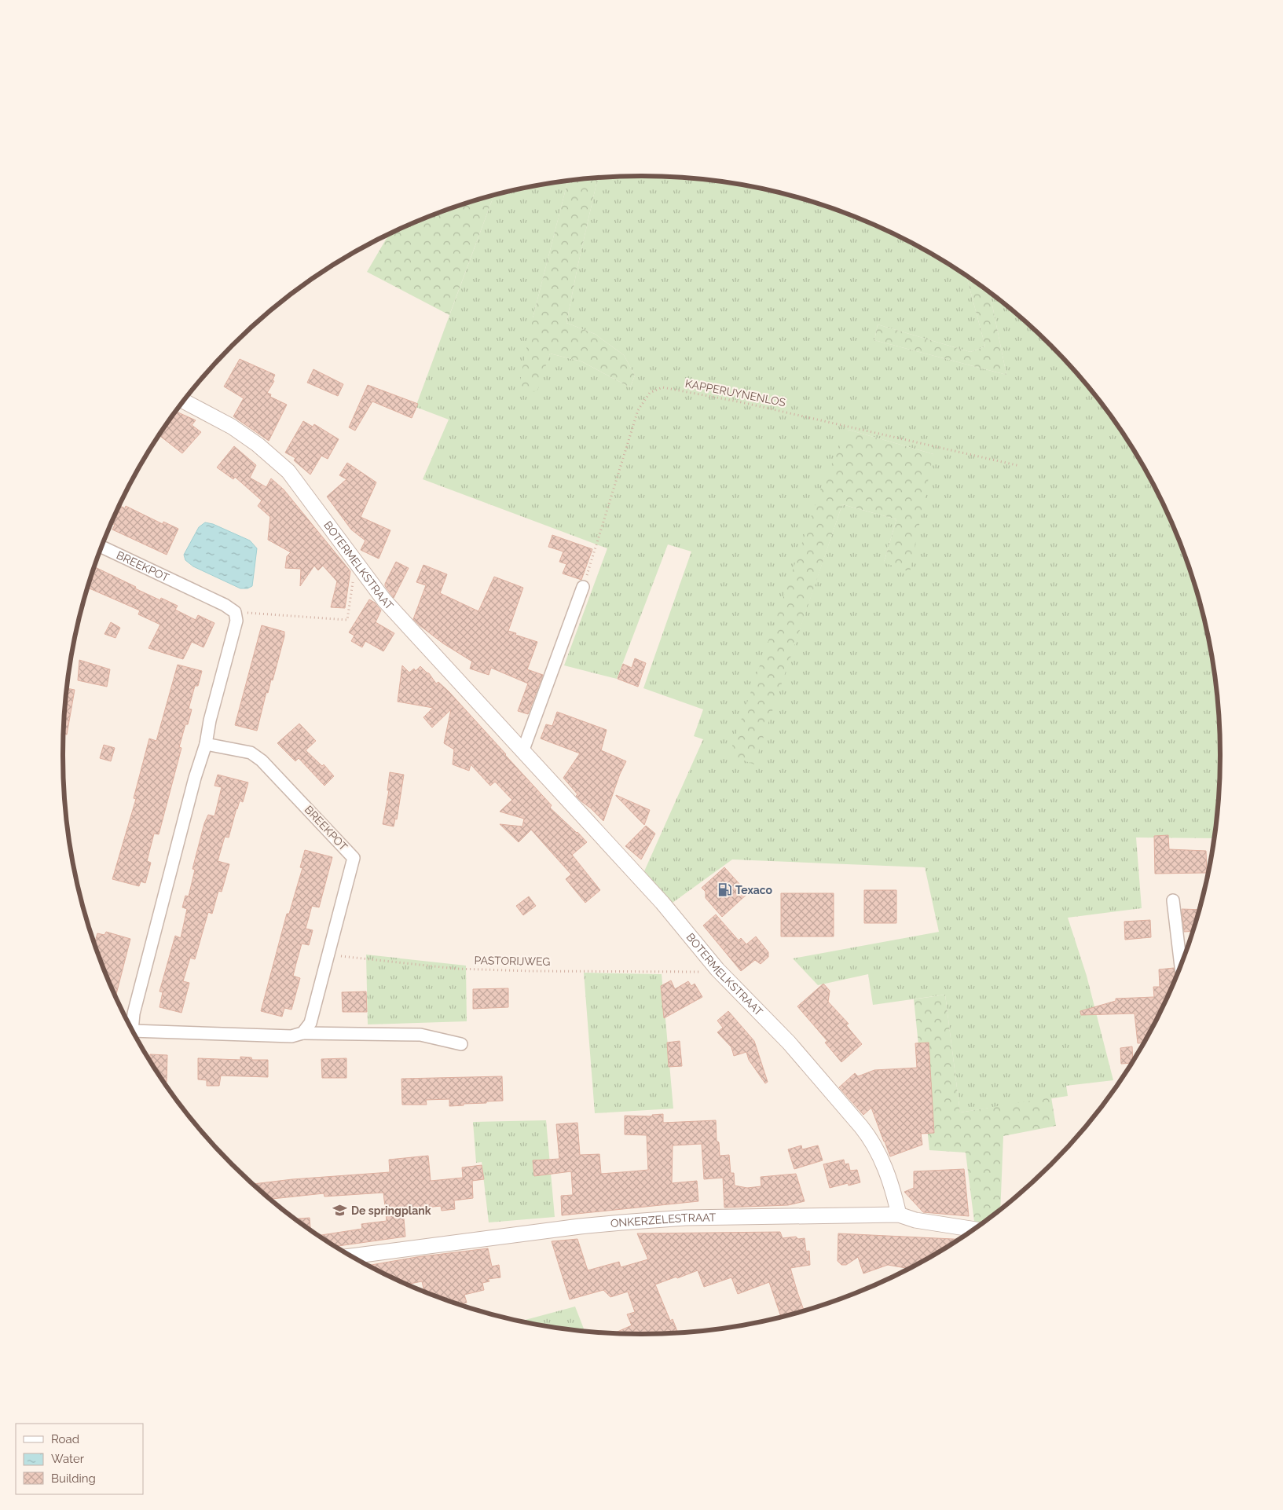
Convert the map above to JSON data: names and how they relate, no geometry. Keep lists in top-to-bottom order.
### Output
{
  "streets": {
    "street": ["BOTERMELKSTRAAT", "BREEKPOT", "ONKERZELESTRAAT"],
    "path": ["KAPPERUYNENLOS", "PASTORIJWEG"]
  },
  "crossings": [
    ["BOTERMELKSTRAAT", "ONKERZELESTRAAT"],
    ["BREEKPOT", "PASTORIJWEG"]
  ],
  "places": {
    "fuel station": ["Texaco"],
    "school or university": ["De springplank"]
  },
  "legend": ["Road", "Water", "Building"]
}
